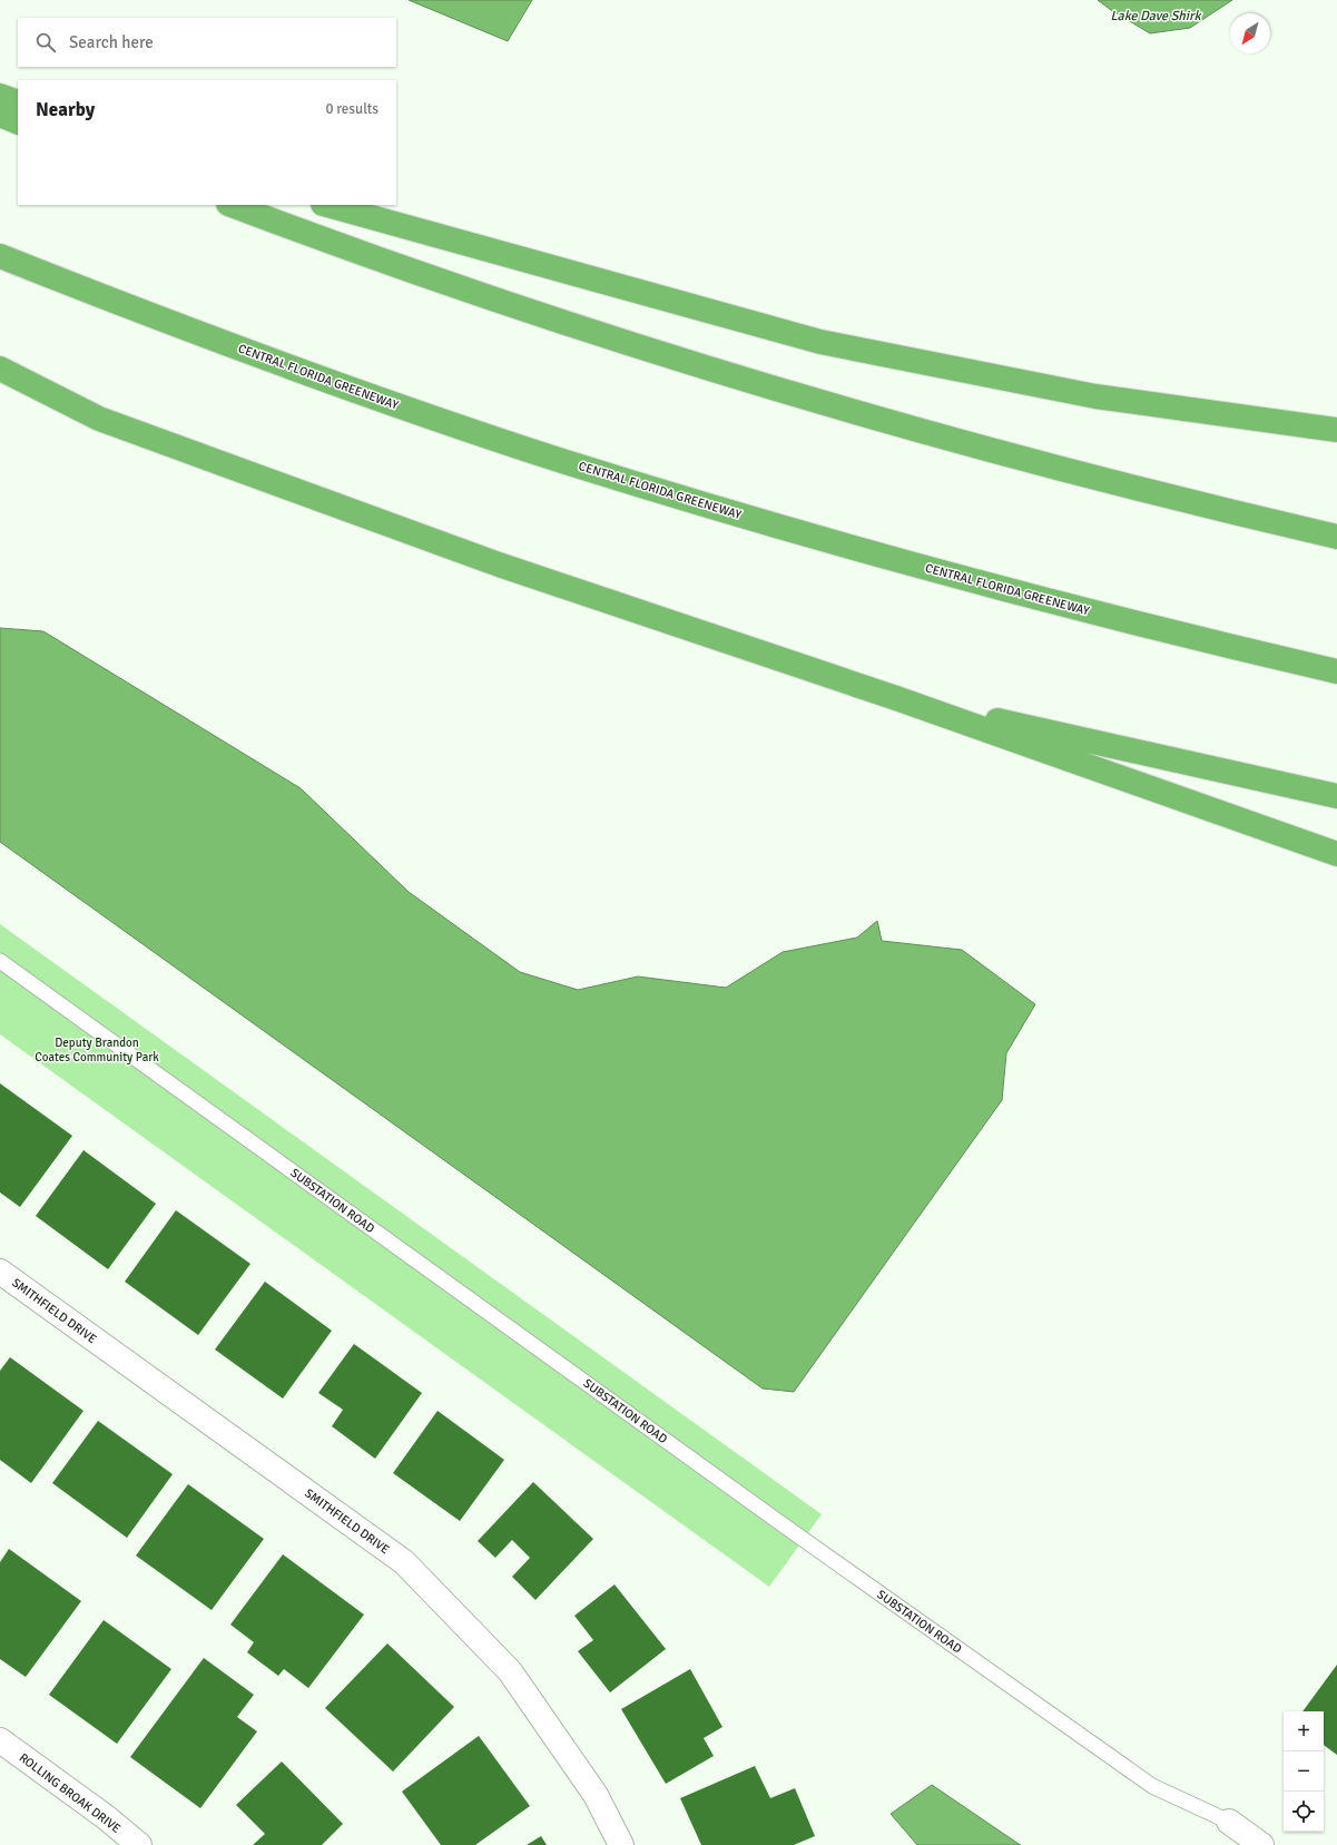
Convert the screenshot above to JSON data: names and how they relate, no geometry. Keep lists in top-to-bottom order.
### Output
{
  "streets": {
    "highway": ["CENTRAL FLORIDA GREENEWAY"],
    "street": ["SUBSTATION ROAD", "SMITHFIELD DRIVE", "ROLLING BROAK DRIVE"]
  },
  "water": ["Lake Dave Shirk"],
  "parks": ["Deputy Brandon Coates Community Park"],
  "north": "bottom left",
  "page": {
    "search": "Search here",
    "heading": ["Nearby", "0 results"],
    "map_buttons": ["+", "−"]
  }
}
